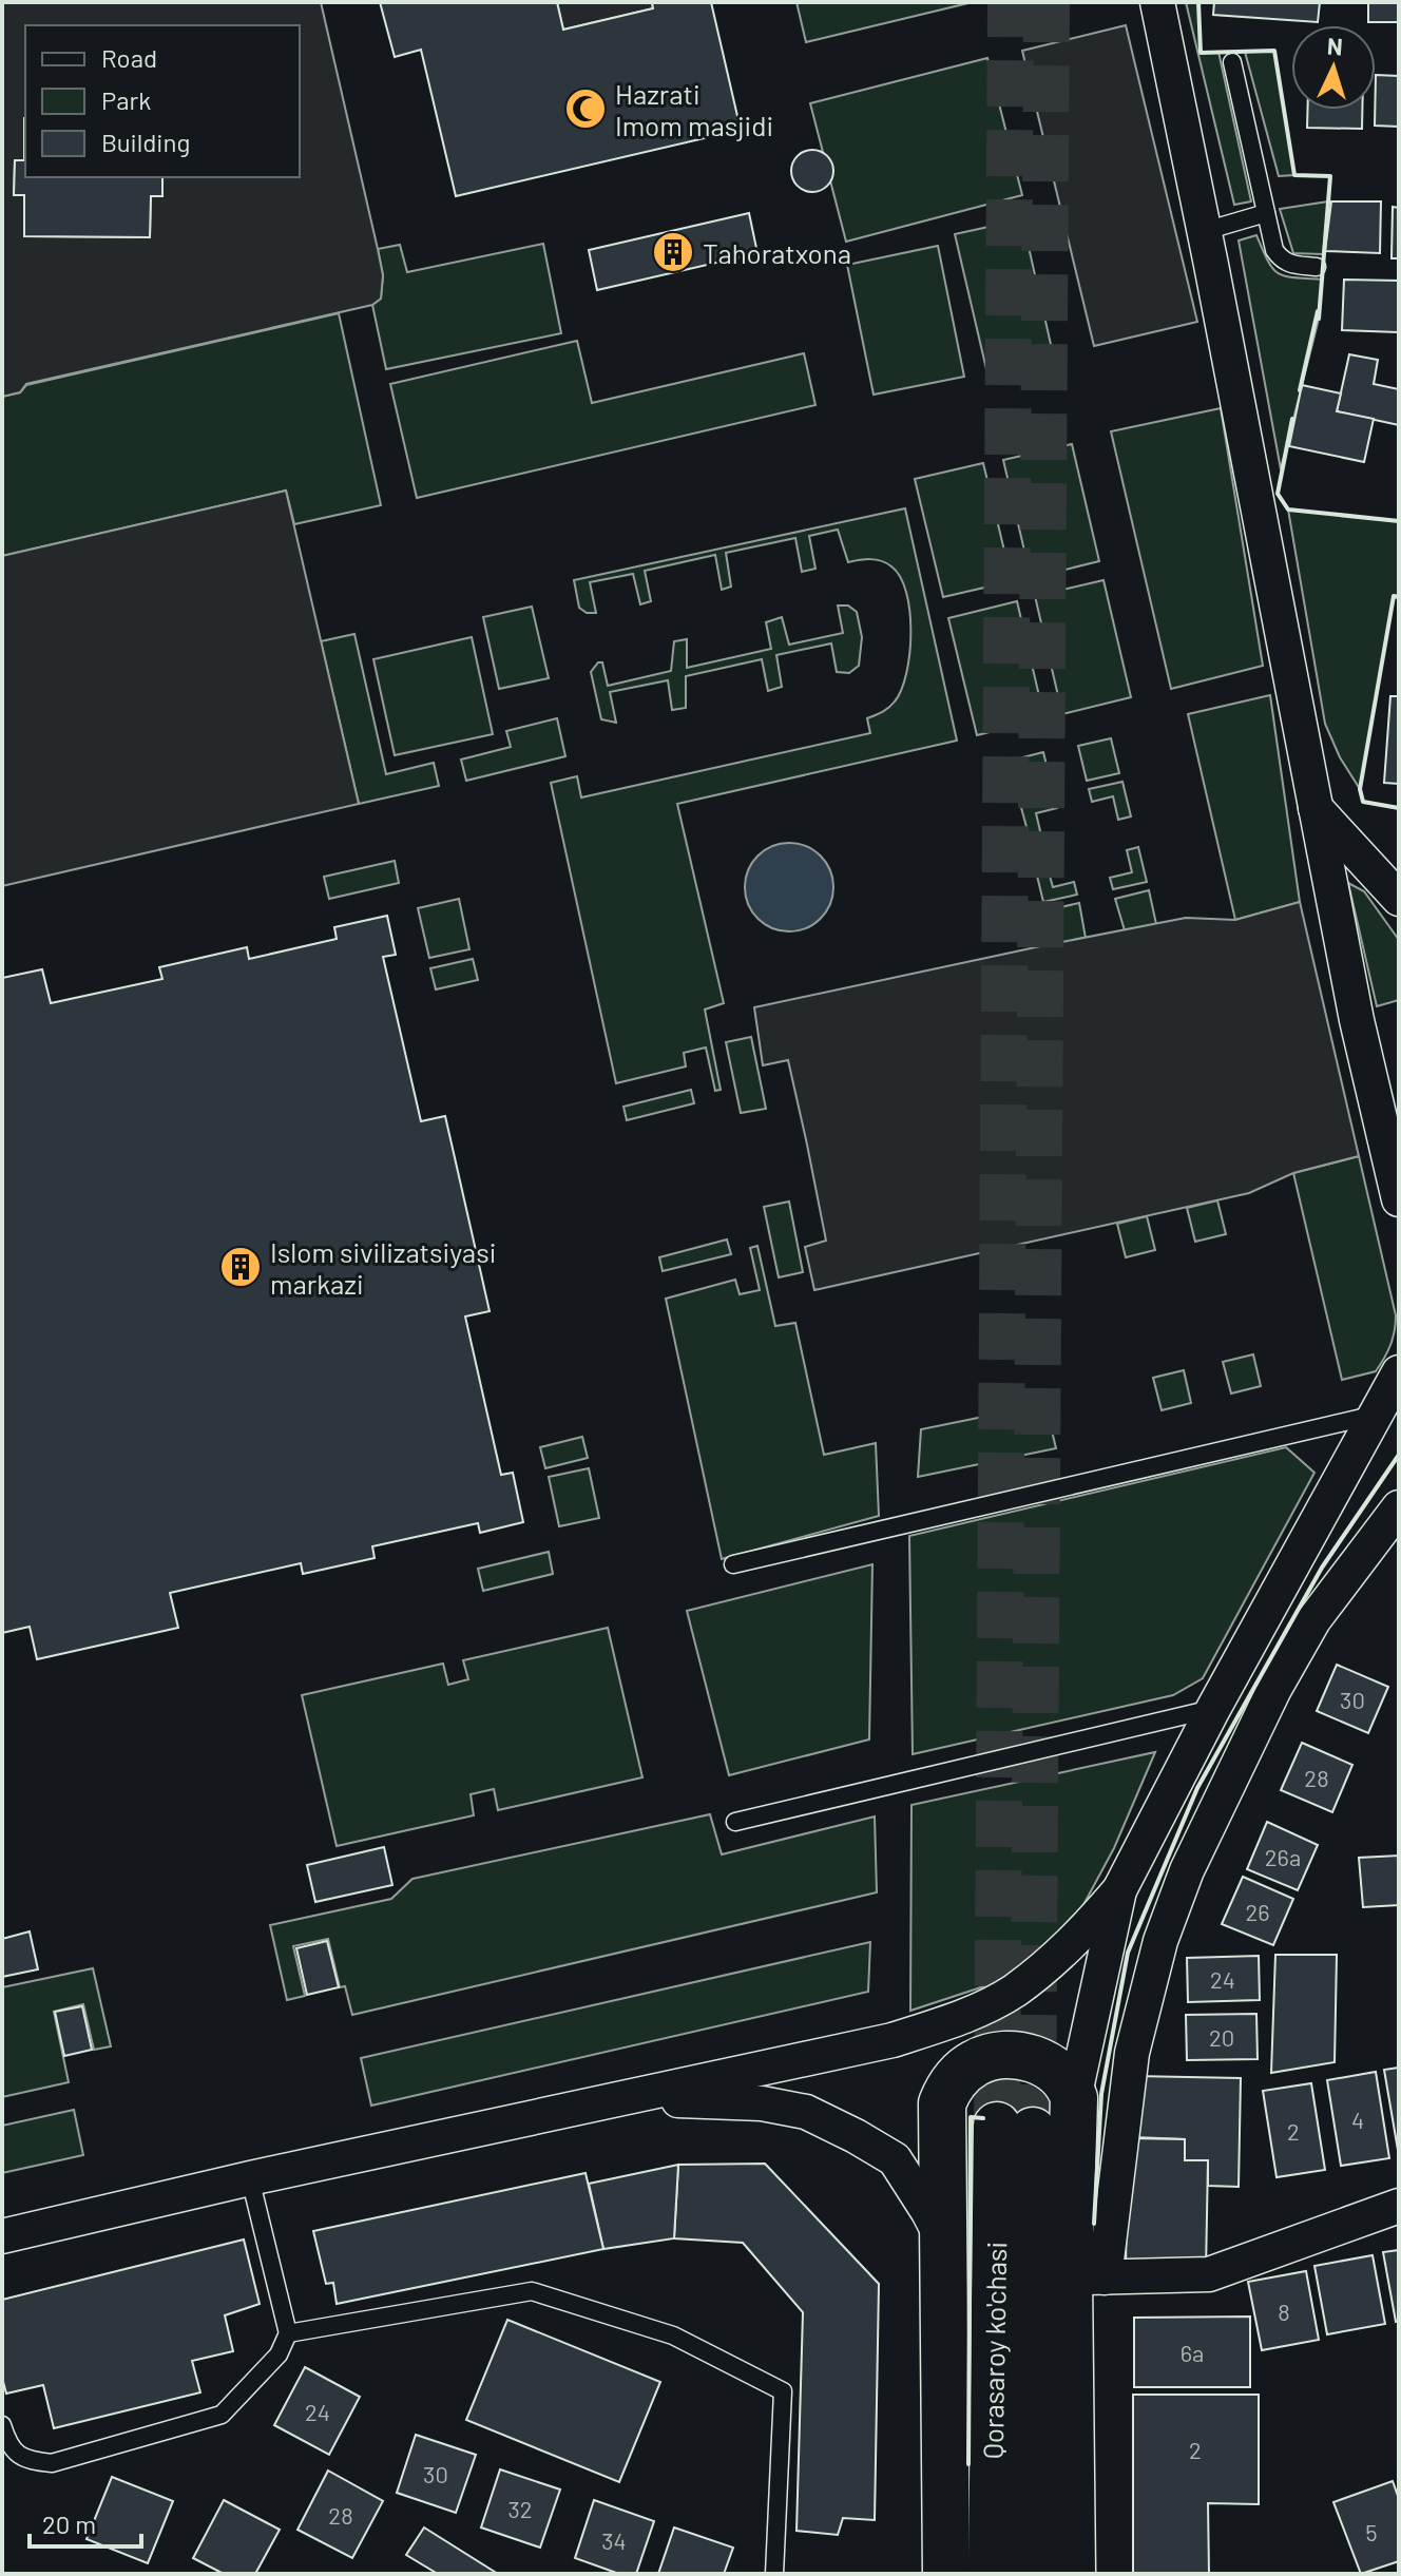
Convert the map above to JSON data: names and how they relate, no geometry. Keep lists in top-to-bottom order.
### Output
{
  "streets": {
    "main road": ["Qorasaroy ko'chasi"]
  },
  "places": {
    "mosque": ["Hazrati Imom masjidi"],
    "building": ["Tahoratxona", "Islom sivilizatsiyasi markazi"]
  },
  "house_numbers": [
    "30",
    "28",
    "26a",
    "26",
    "24",
    "20",
    "4",
    "2",
    "8",
    "6a",
    "24",
    "2",
    "30",
    "32",
    "28",
    "5",
    "34"
  ],
  "legend": ["Road", "Park", "Building"],
  "scale_bar": "20 m",
  "north": "top"
}
